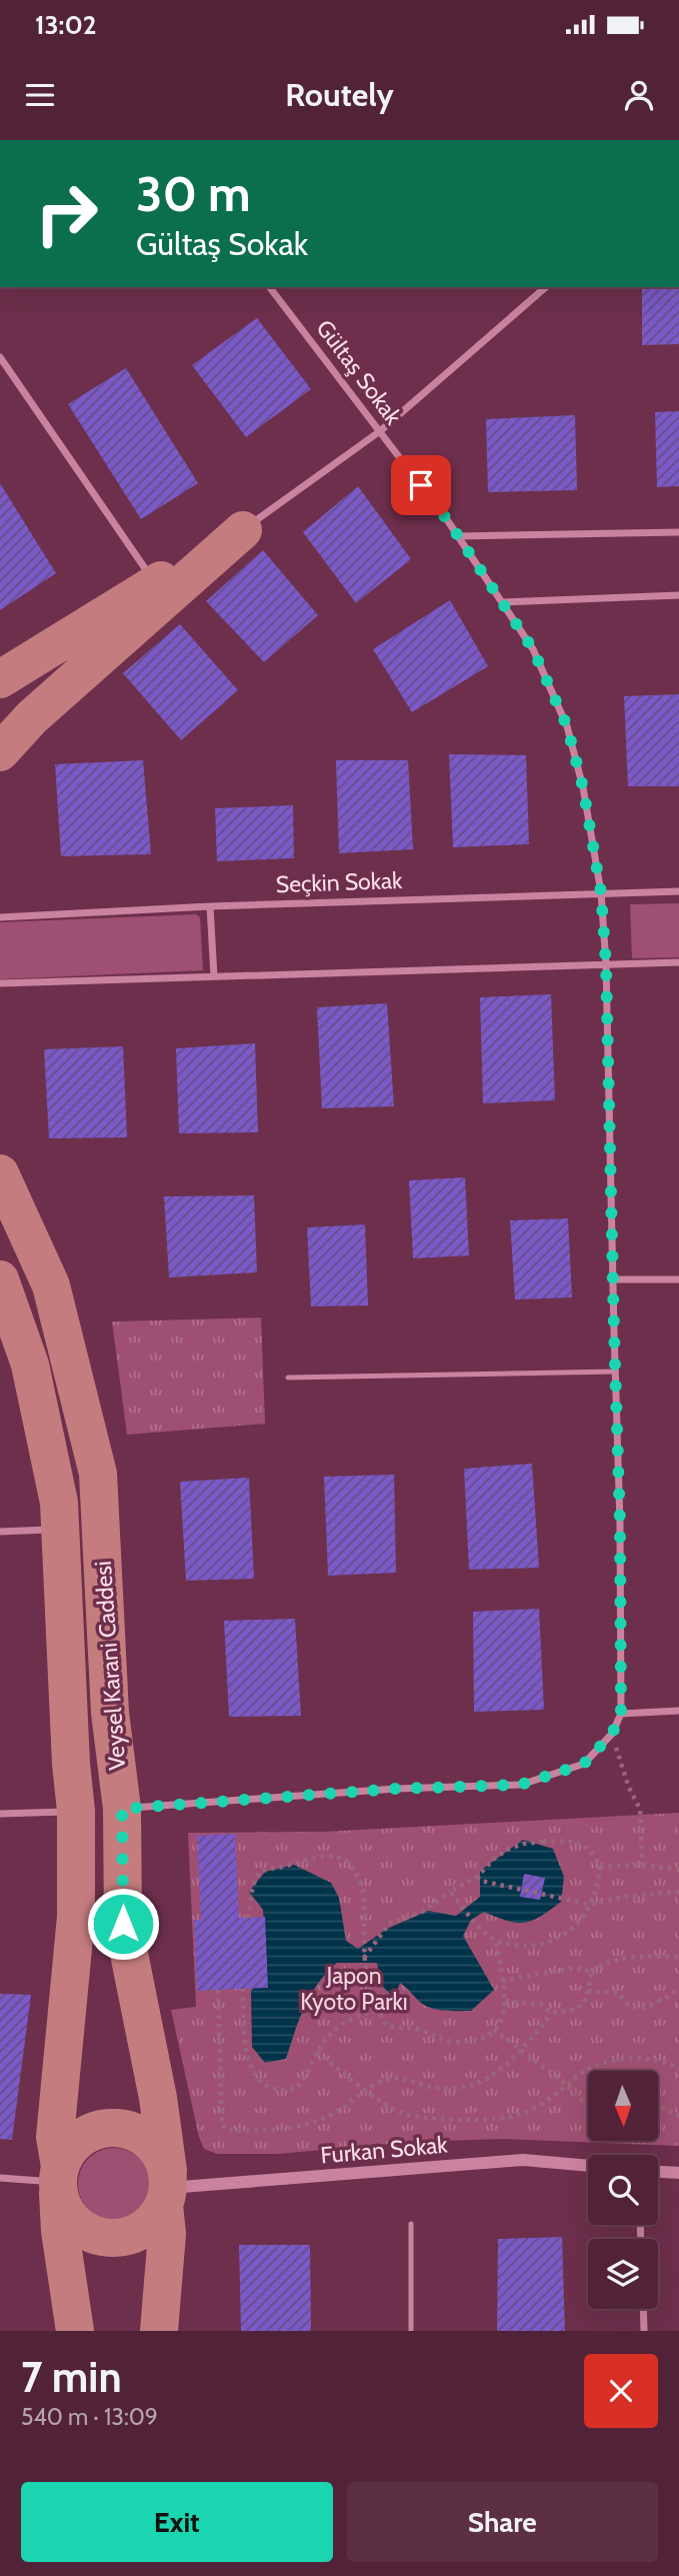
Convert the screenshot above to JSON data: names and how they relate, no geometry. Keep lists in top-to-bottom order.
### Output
{
  "streets": {
    "main road": ["Veysel Karani Caddesi"],
    "street": ["Gültaş Sokak", "Seçkin Sokak", "Furkan Sokak"]
  },
  "crossings": [
    ["Gültaş Sokak", "Seçkin Sokak"],
    ["Gültaş Sokak", "Veysel Karani Caddesi"],
    ["Veysel Karani Caddesi", "Furkan Sokak"]
  ],
  "parks": ["Japon Kyoto Parkı"],
  "north": "bottom",
  "page": {
    "status": "13:02",
    "header": "Routely",
    "turn": ["30 m", "Gültaş Sokak"],
    "heading": ["7 min", "540 m · 13:09"],
    "buttons": ["Exit", "Share"]
  }
}
